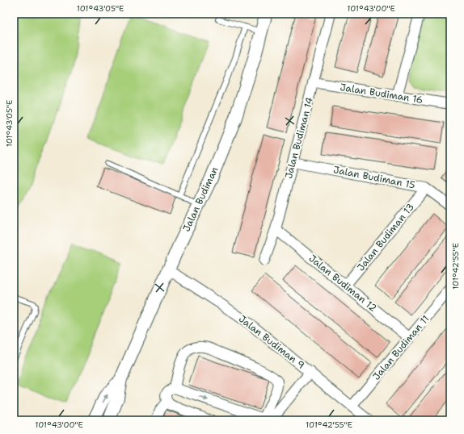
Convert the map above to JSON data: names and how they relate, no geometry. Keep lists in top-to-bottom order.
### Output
{
  "streets": {
    "street": [
      "Jalan Budiman 16",
      "Jalan Budiman 14",
      "Jalan Budiman 15",
      "Jalan Budiman",
      "Jalan Budiman 13",
      "Jalan Budiman 12",
      "Jalan Budiman 9",
      "Jalan Budiman 11"
    ]
  },
  "crossings": [
    ["Jalan Budiman 16", "Jalan Budiman 14"],
    ["Jalan Budiman 14", "Jalan Budiman 15"],
    ["Jalan Budiman 14", "Jalan Budiman 12"],
    ["Jalan Budiman 15", "Jalan Budiman 13"],
    ["Jalan Budiman", "Jalan Budiman 9"],
    ["Jalan Budiman 13", "Jalan Budiman 12"],
    ["Jalan Budiman 12", "Jalan Budiman 11"],
    ["Jalan Budiman 9", "Jalan Budiman 11"]
  ],
  "coordinates": ["101°43'05\"E", "101°43'00\"E", "101°42'55\"E"]
}
